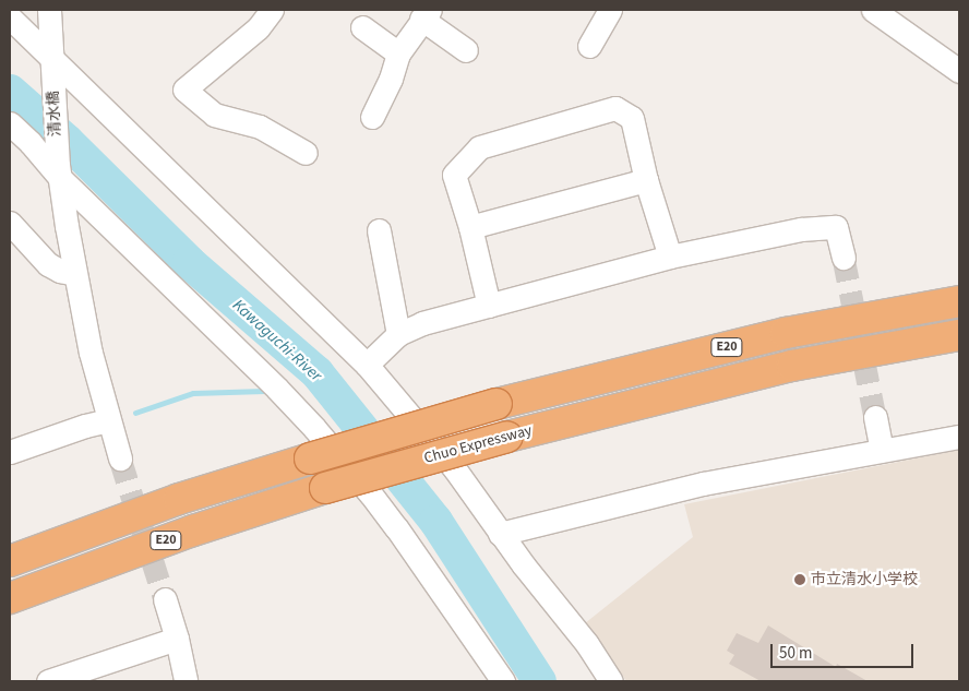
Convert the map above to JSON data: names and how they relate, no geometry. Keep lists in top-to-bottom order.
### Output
{
  "streets": {
    "highway": ["E20", "Chuo Expressway"],
    "street": ["清水橋"]
  },
  "water": ["Kawaguchi-River"],
  "places": ["市立清水小学校"],
  "scale_bar": "50 m"
}
